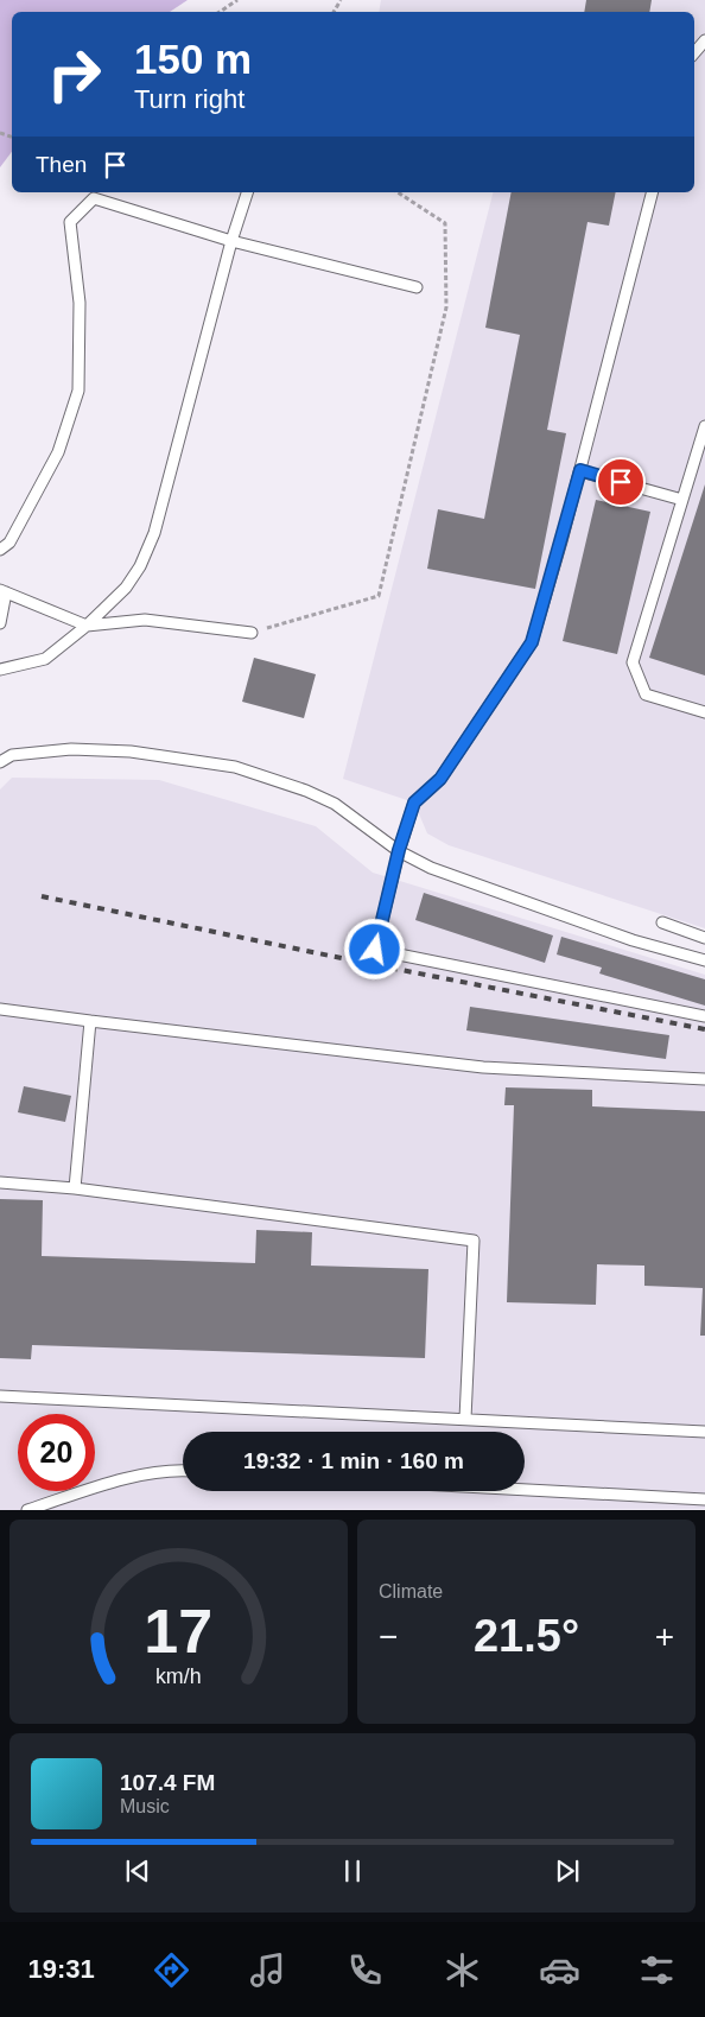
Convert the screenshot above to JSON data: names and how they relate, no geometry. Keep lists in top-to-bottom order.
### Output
{
  "page": {
    "turn": ["150 m", "Turn right"],
    "then": "Then",
    "limit": "20",
    "trip": "19:32 · 1 min · 160 m",
    "tile": "Climate",
    "heat": ["−", "21.5°", "+"],
    "song": ["107.4 FM", "Music"],
    "tabs": "19:31",
    "gauge": ["17", "km/h"]
  }
}
